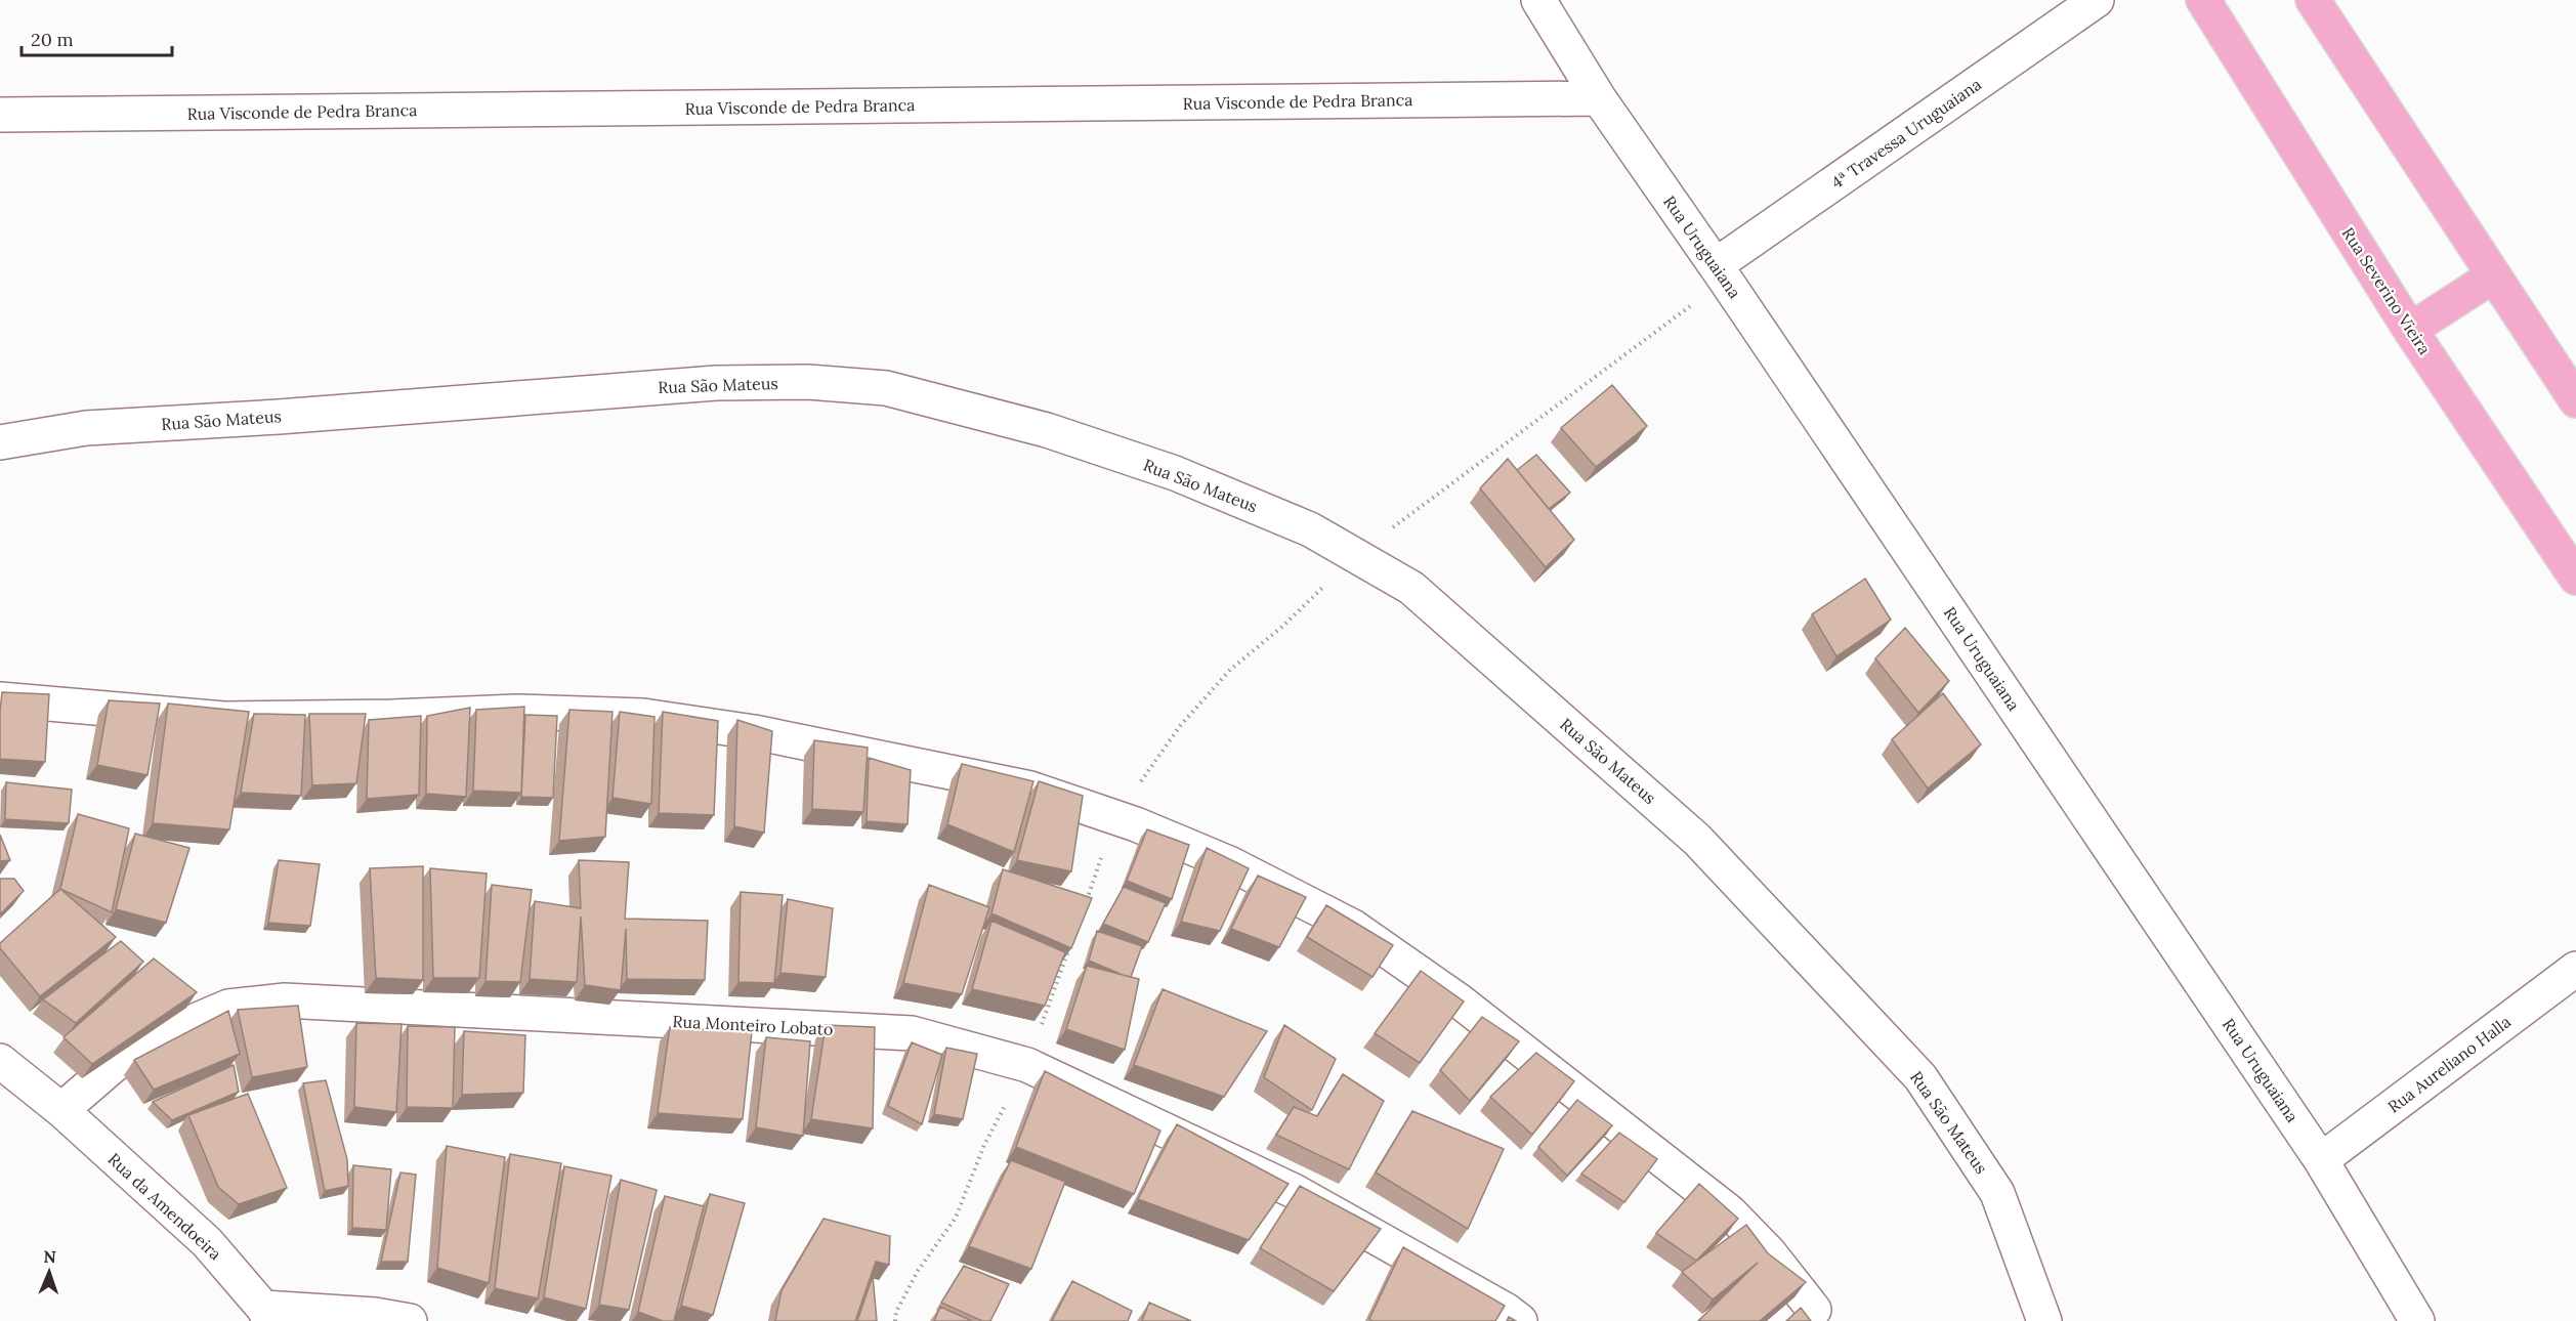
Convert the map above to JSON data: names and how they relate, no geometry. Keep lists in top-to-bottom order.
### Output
{
  "streets": {
    "main road": ["Rua Severino Vieira"],
    "street": [
      "Rua Visconde de Pedra Branca",
      "4ª Travessa Uruguaiana",
      "Rua Uruguaiana",
      "Rua São Mateus",
      "Rua Monteiro Lobato",
      "Rua Aureliano Halla",
      "Rua da Amendoeira"
    ]
  },
  "crossings": [
    ["Rua Visconde de Pedra Branca", "Rua Uruguaiana"],
    ["4ª Travessa Uruguaiana", "Rua Uruguaiana"],
    ["Rua Uruguaiana", "Rua Aureliano Halla"],
    ["Rua Monteiro Lobato", "Rua da Amendoeira"]
  ],
  "scale_bar": "20 m",
  "north": "top"
}
